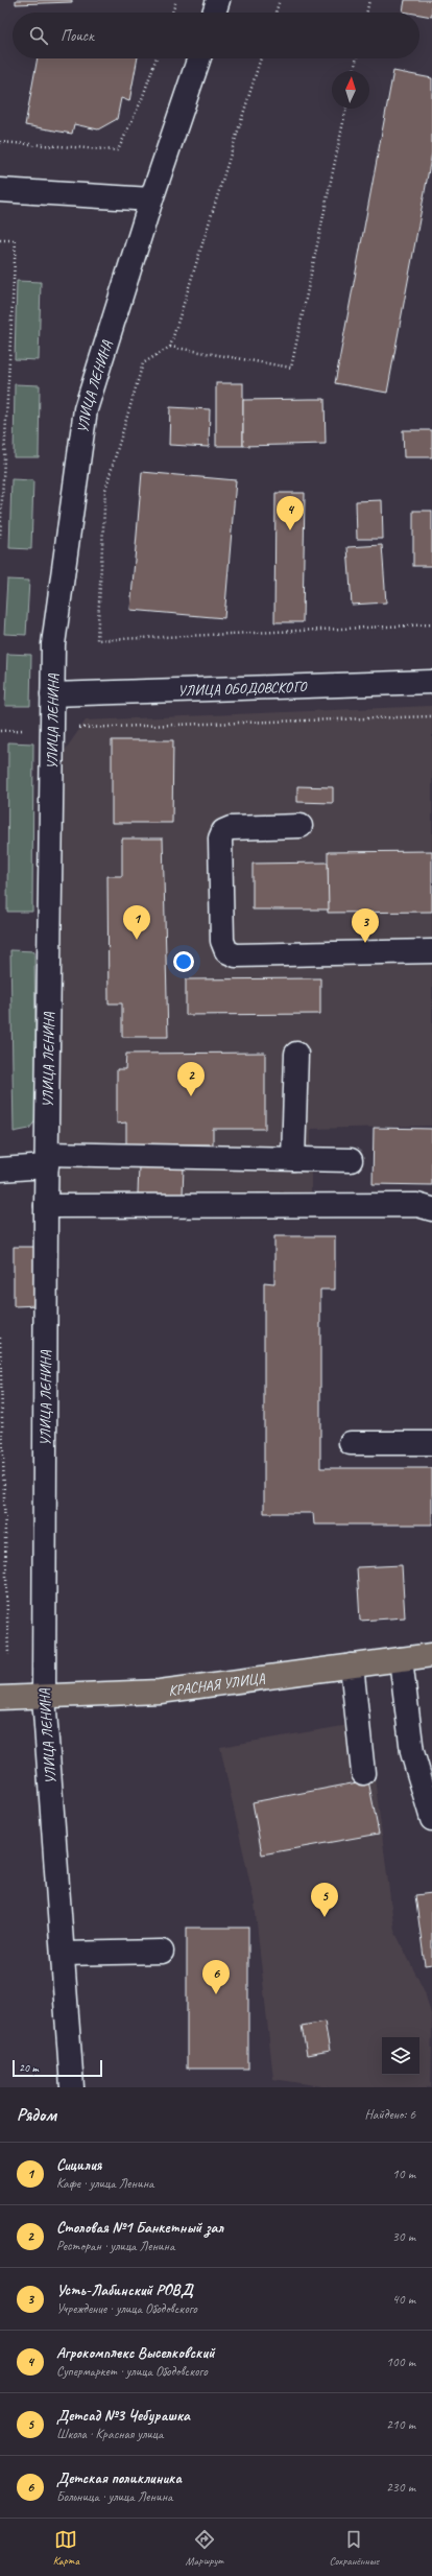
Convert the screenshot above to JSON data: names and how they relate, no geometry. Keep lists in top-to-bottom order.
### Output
{
  "streets": {
    "main road": ["КРАСНАЯ УЛИЦА"],
    "street": ["УЛИЦА ЛЕНИНА", "УЛИЦА ОБОДОВСКОГО"]
  },
  "crossings": [
    ["УЛИЦА ЛЕНИНА", "УЛИЦА ОБОДОВСКОГО"],
    ["УЛИЦА ЛЕНИНА", "КРАСНАЯ УЛИЦА"]
  ],
  "scale_bar": "20 m",
  "north": "top",
  "page": {
    "search": "Поиск",
    "pins": [
      "4",
      "1",
      "3",
      "2",
      "5",
      "6"
    ],
    "scale": "20 m",
    "heading": ["Рядом", "Найдено: 6"],
    "list": [
      {
        "mark": "1",
        "name": "Сицилия",
        "note": "Кафе · улица Ленина",
        "value": "10 m"
      },
      {
        "mark": "2",
        "name": "Столовая №1 Банкетный зал",
        "note": "Ресторан · улица Ленина",
        "value": "30 m"
      },
      {
        "mark": "3",
        "name": "Усть-Лабинский РОВД",
        "note": "Учреждение · улица Ободовского",
        "value": "40 m"
      },
      {
        "mark": "4",
        "name": "Агрокомплекс Выселковский",
        "note": "Супермаркет · улица Ободовского",
        "value": "100 m"
      },
      {
        "mark": "5",
        "name": "Детсад №3 Чебурашка",
        "note": "Школа · Красная улица",
        "value": "210 m"
      },
      {
        "mark": "6",
        "name": "Детская поликлиника",
        "note": "Больница · улица Ленина",
        "value": "230 m"
      }
    ],
    "nav": ["Карта", "Маршрут", "Сохранённые"]
  }
}
